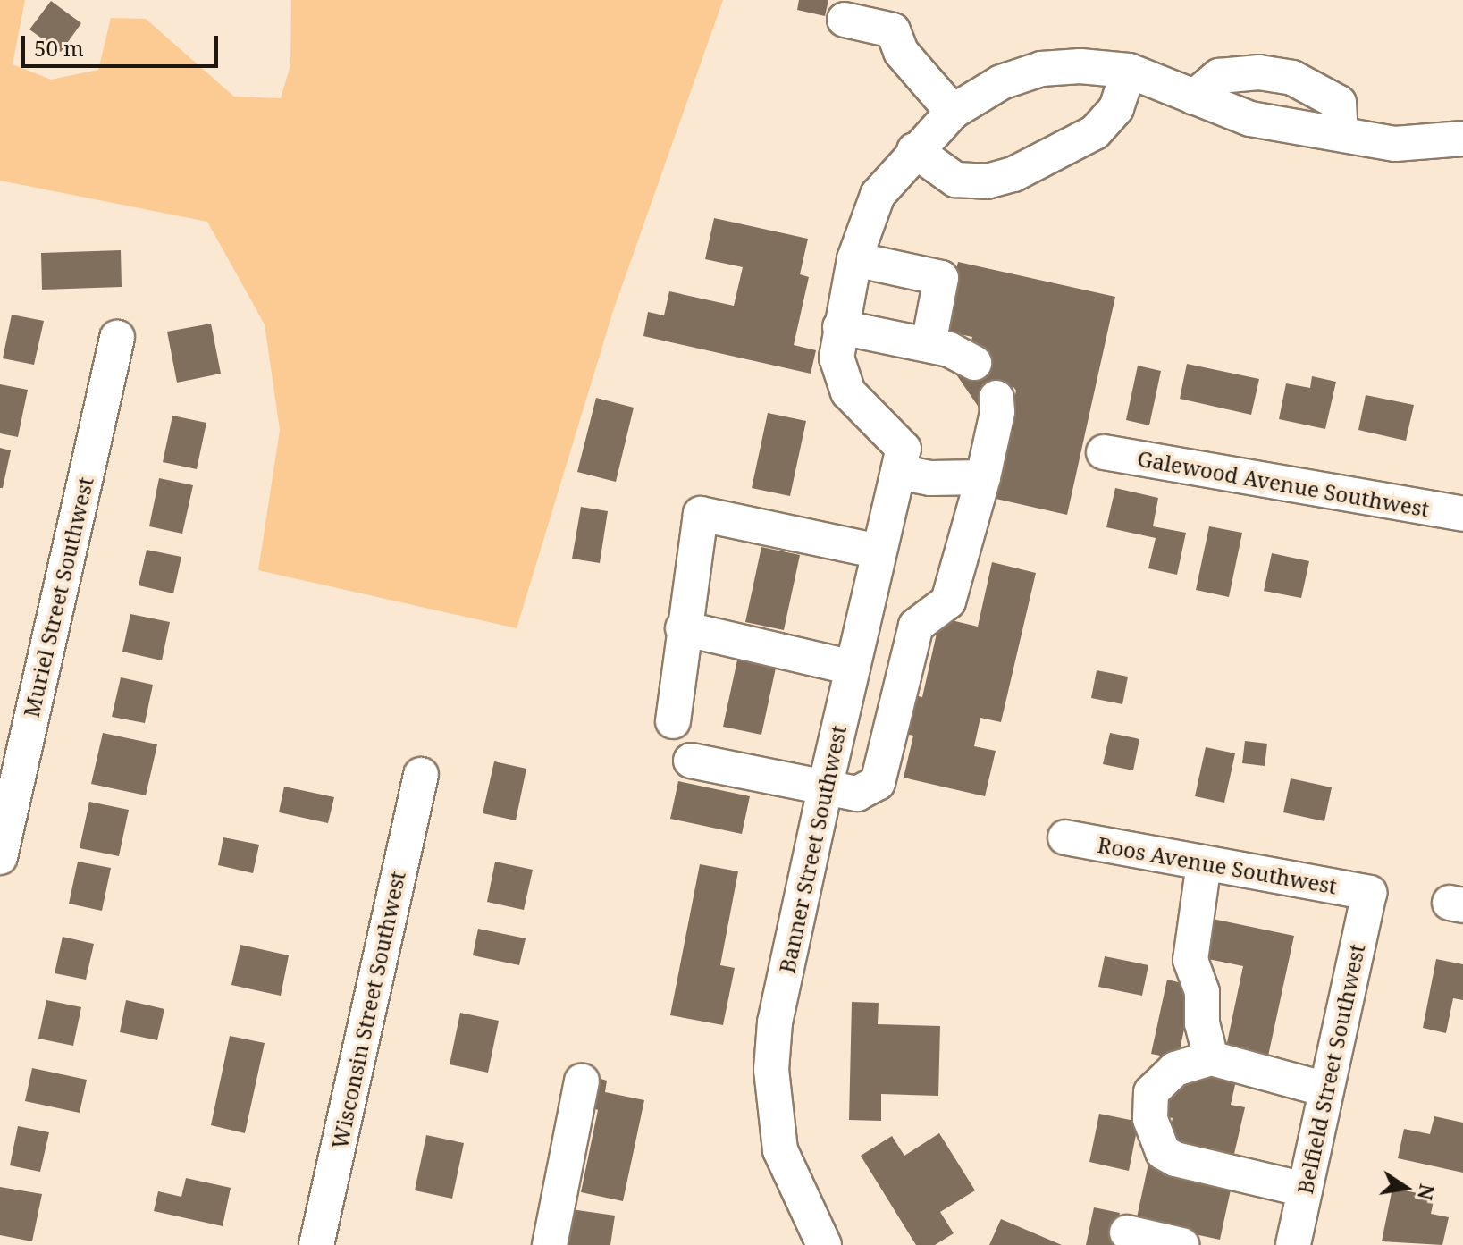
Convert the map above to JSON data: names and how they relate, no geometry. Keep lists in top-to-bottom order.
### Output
{
  "streets": {
    "street": [
      "Galewood Avenue Southwest",
      "Muriel Street Southwest",
      "Banner Street Southwest",
      "Roos Avenue Southwest",
      "Wisconsin Street Southwest",
      "Belfield Street Southwest"
    ]
  },
  "crossings": [
    ["Roos Avenue Southwest", "Belfield Street Southwest"]
  ],
  "scale_bar": "50 m",
  "north": "right"
}
